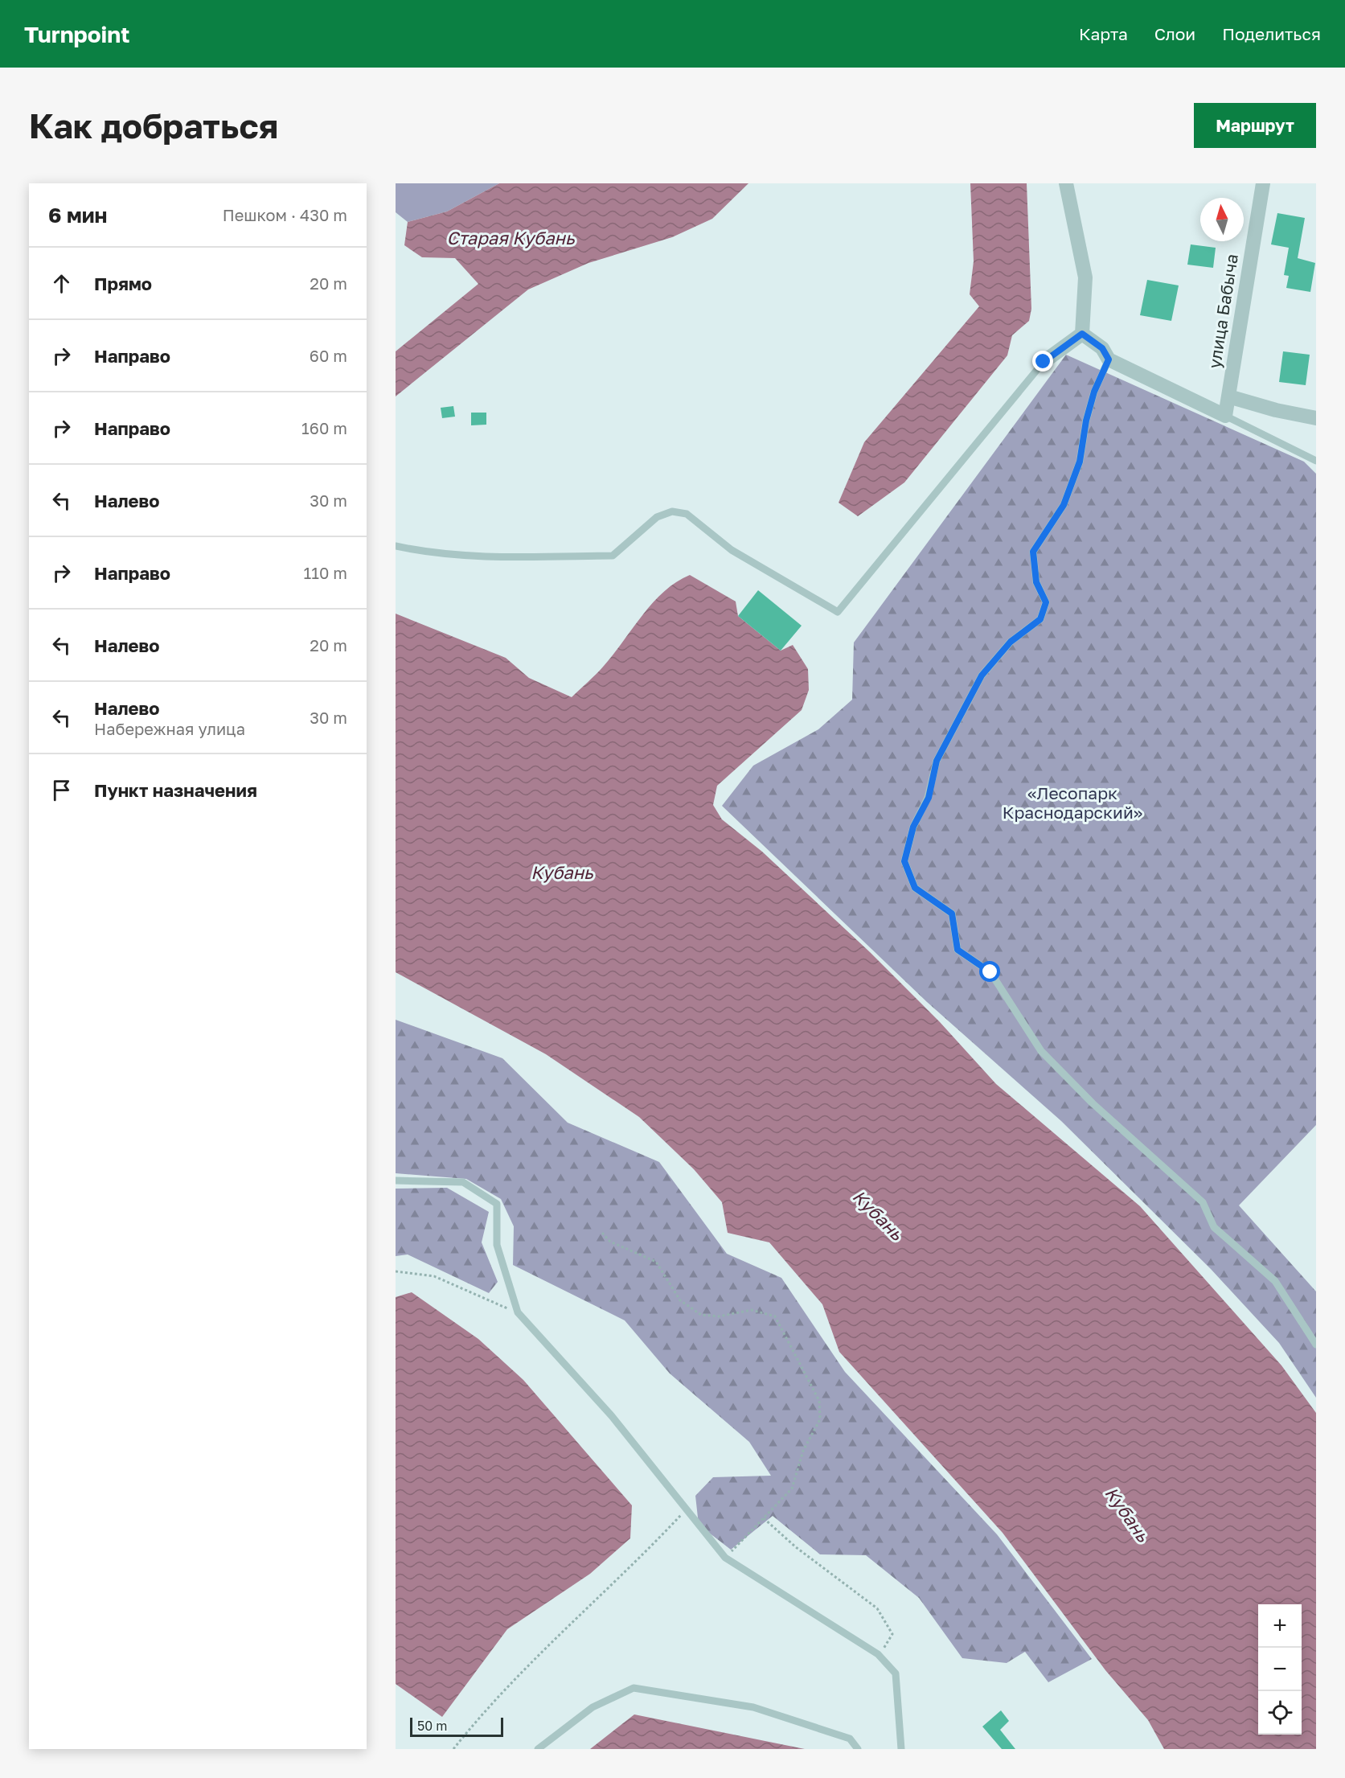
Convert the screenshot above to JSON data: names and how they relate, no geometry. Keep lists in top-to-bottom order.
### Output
{
  "streets": {
    "street": ["улица Бабыча"]
  },
  "water": ["Старая Кубань", "Кубань"],
  "parks": ["«Лесопарк Краснодарский»"],
  "scale_bar": "50 m",
  "north": "top",
  "page": {
    "header": "Turnpoint",
    "nav": ["Карта", "Слои", "Поделиться"],
    "buttons": "Маршрут",
    "title": "Как добраться",
    "heading": ["6 мин", "Пешком · 430 m"],
    "list": [
      ["Прямо", "20 m"],
      ["Направо", "60 m"],
      ["Направо", "160 m"],
      ["Налево", "30 m"],
      ["Направо", "110 m"],
      ["Налево", "20 m"],
      ["Налево", "Набережная улица", "30 m"],
      "Пункт назначения"
    ],
    "map_buttons": ["+", "−"],
    "scale": "50 m"
  }
}
